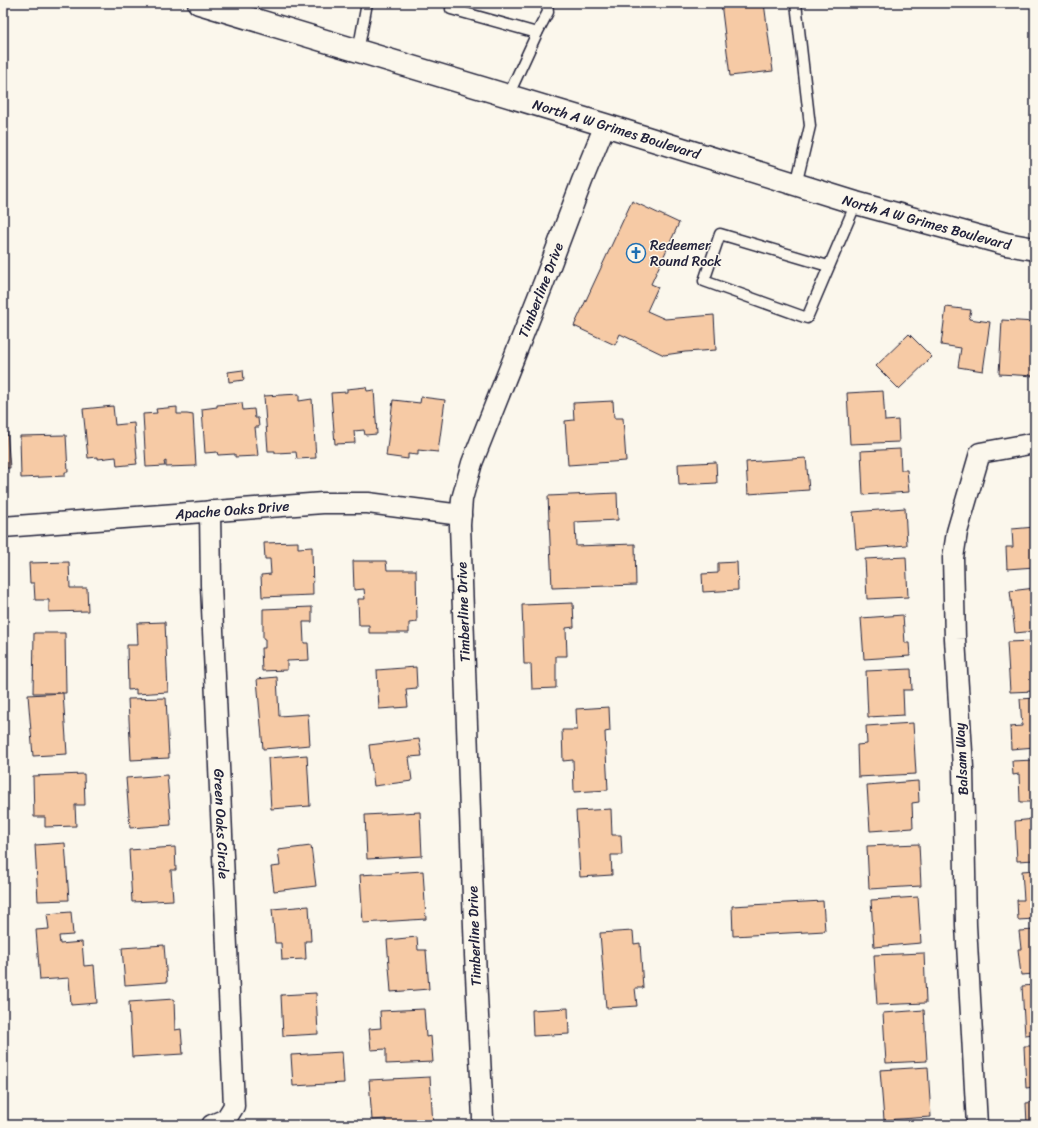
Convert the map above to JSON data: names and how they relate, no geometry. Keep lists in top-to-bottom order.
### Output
{
  "streets": {
    "main road": ["North A W Grimes Boulevard"],
    "street": [
      "Timberline Drive",
      "Apache Oaks Drive",
      "Balsam Way",
      "Green Oaks Circle"
    ]
  },
  "crossings": [
    ["North A W Grimes Boulevard", "Timberline Drive"],
    ["Timberline Drive", "Apache Oaks Drive"],
    ["Apache Oaks Drive", "Green Oaks Circle"]
  ],
  "places": {
    "church": ["Redeemer Round Rock"]
  }
}
